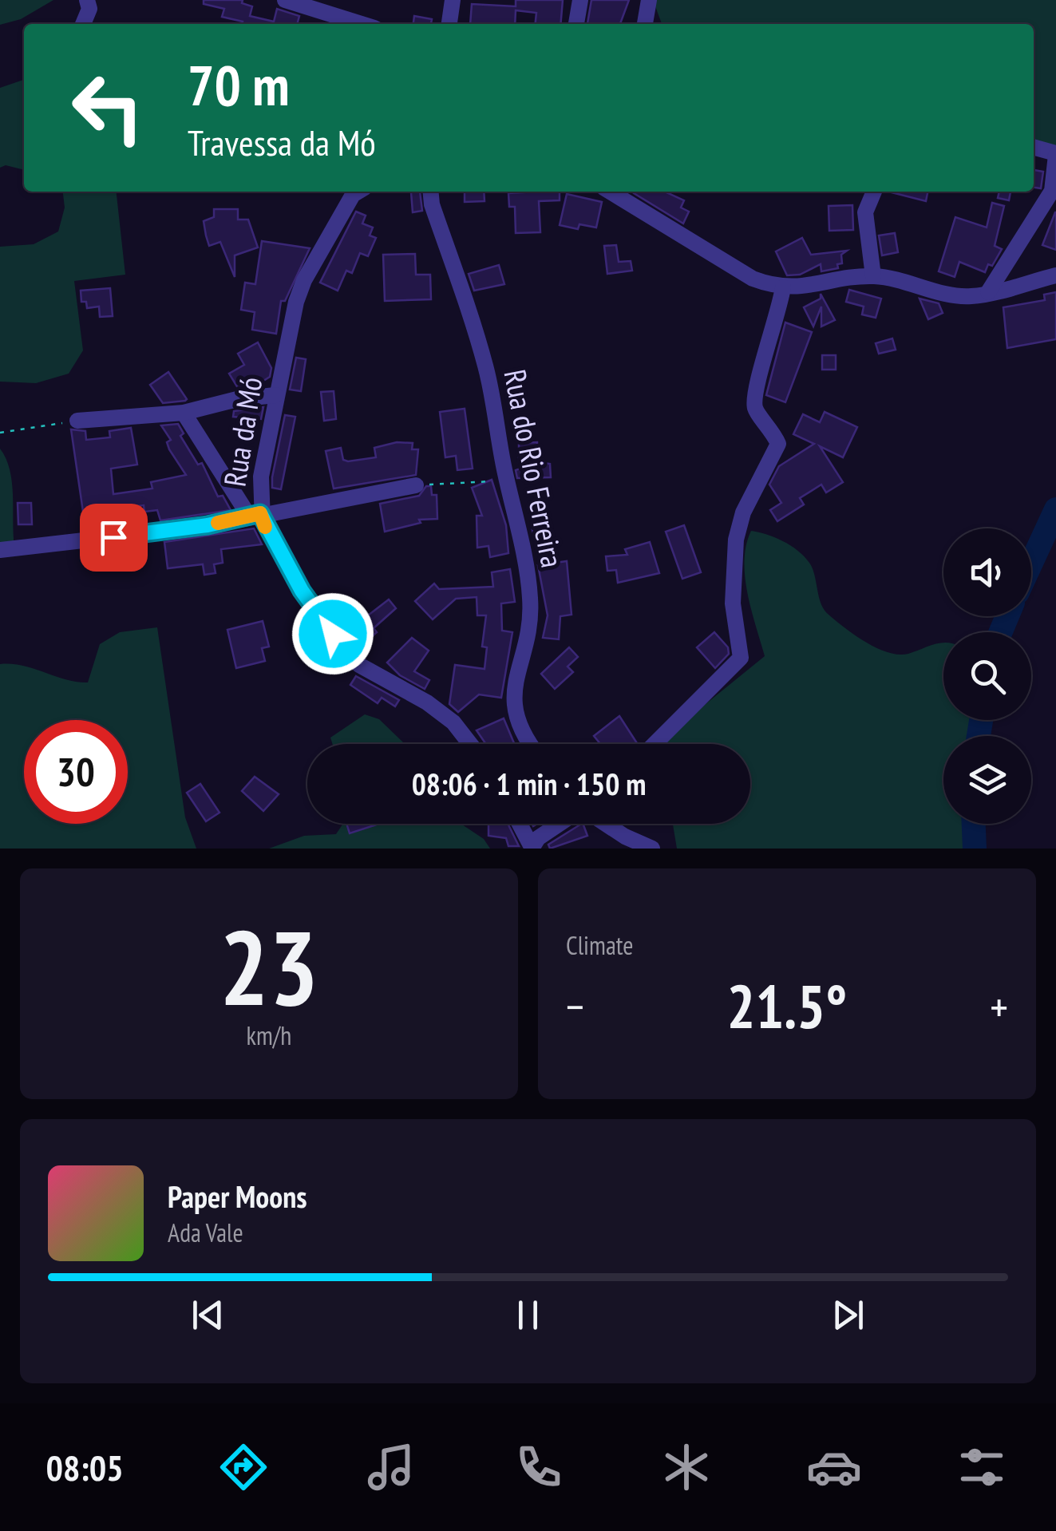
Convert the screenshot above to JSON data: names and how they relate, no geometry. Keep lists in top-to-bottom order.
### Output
{
  "streets": {
    "street": ["Rua da Mó", "Rua do Rio Ferreira"]
  },
  "page": {
    "turn": ["70 m", "Travessa da Mó"],
    "limit": "30",
    "trip": "08:06 · 1 min · 150 m",
    "tile": [
      ["23", "km/h"],
      "Climate"
    ],
    "heat": ["−", "21.5°", "+"],
    "song": ["Paper Moons", "Ada Vale"],
    "tabs": "08:05"
  }
}
